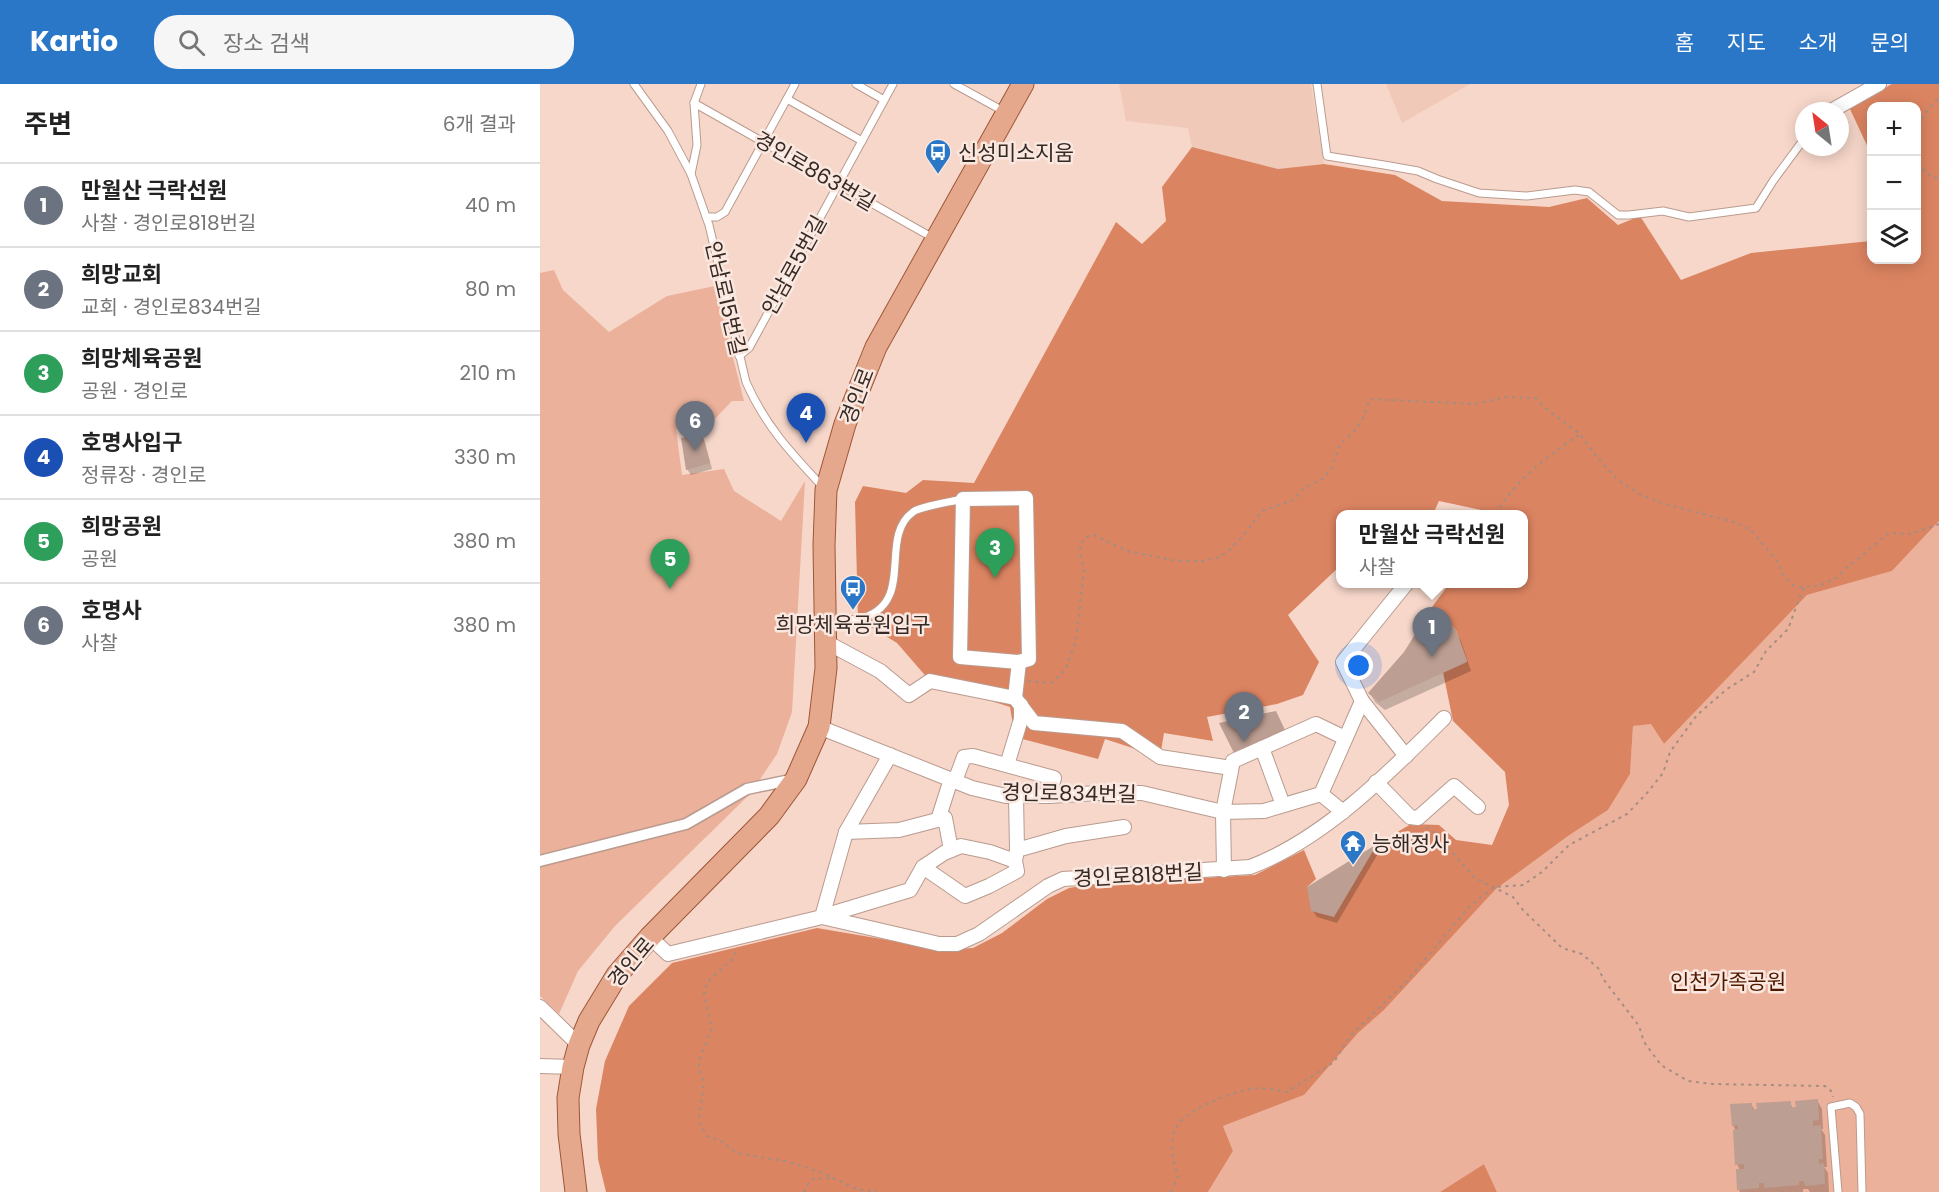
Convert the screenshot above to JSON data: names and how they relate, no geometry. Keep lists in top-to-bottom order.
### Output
{
  "streets": {
    "main road": ["경인로"],
    "street": ["경인로834번길", "경인로818번길"],
    "lane": ["경인로863번길", "안남로5번길", "안남로15번길"]
  },
  "crossings": [
    ["경인로863번길", "안남로5번길"],
    ["경인로863번길", "경인로"],
    ["안남로5번길", "안남로15번길"],
    ["안남로15번길", "경인로"],
    ["경인로", "경인로834번길"],
    ["경인로", "경인로818번길"]
  ],
  "parks": ["인천가족공원"],
  "places": {
    "bus stop": ["신성미소지움", "희망체육공원입구"],
    "temple": ["능해정사"]
  },
  "north": "top left",
  "page": {
    "header": "Kartio",
    "search": "장소 검색",
    "nav": [
      "홈",
      "지도",
      "소개",
      "문의"
    ],
    "heading": ["주변", "6개 결과"],
    "map_buttons": ["+", "−"],
    "list": [
      {
        "mark": "1",
        "name": "만월산 극락선원",
        "note": "사찰 · 경인로818번길",
        "value": "40 m"
      },
      {
        "mark": "2",
        "name": "희망교회",
        "note": "교회 · 경인로834번길",
        "value": "80 m"
      },
      {
        "mark": "3",
        "name": "희망체육공원",
        "note": "공원 · 경인로",
        "value": "210 m"
      },
      {
        "mark": "4",
        "name": "호명사입구",
        "note": "정류장 · 경인로",
        "value": "330 m"
      },
      {
        "mark": "5",
        "name": "희망공원",
        "note": "공원",
        "value": "380 m"
      },
      {
        "mark": "6",
        "name": "호명사",
        "note": "사찰",
        "value": "380 m"
      }
    ],
    "pins": [
      "4",
      "6",
      "3",
      "5",
      "1",
      "2"
    ],
    "popup": ["만월산 극락선원", "사찰"]
  }
}
